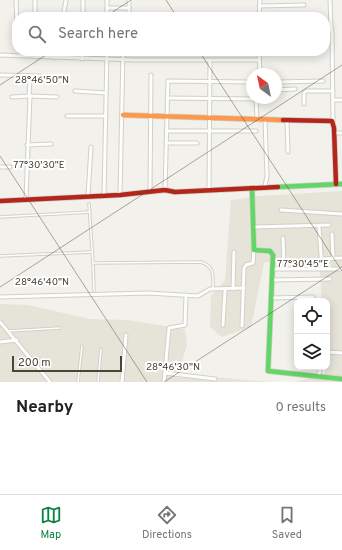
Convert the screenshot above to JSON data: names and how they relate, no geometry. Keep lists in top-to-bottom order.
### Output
{
  "scale_bar": "200 m",
  "north": "top left",
  "page": {
    "search": "Search here",
    "scale": "200 m",
    "heading": ["Nearby", "0 results"],
    "nav": ["Map", "Directions", "Saved"]
  },
  "coordinates": [
    "28°46'50\"N",
    "77°30'30\"E",
    "77°30'45\"E",
    "28°46'40\"N",
    "28°46'30\"N"
  ]
}
